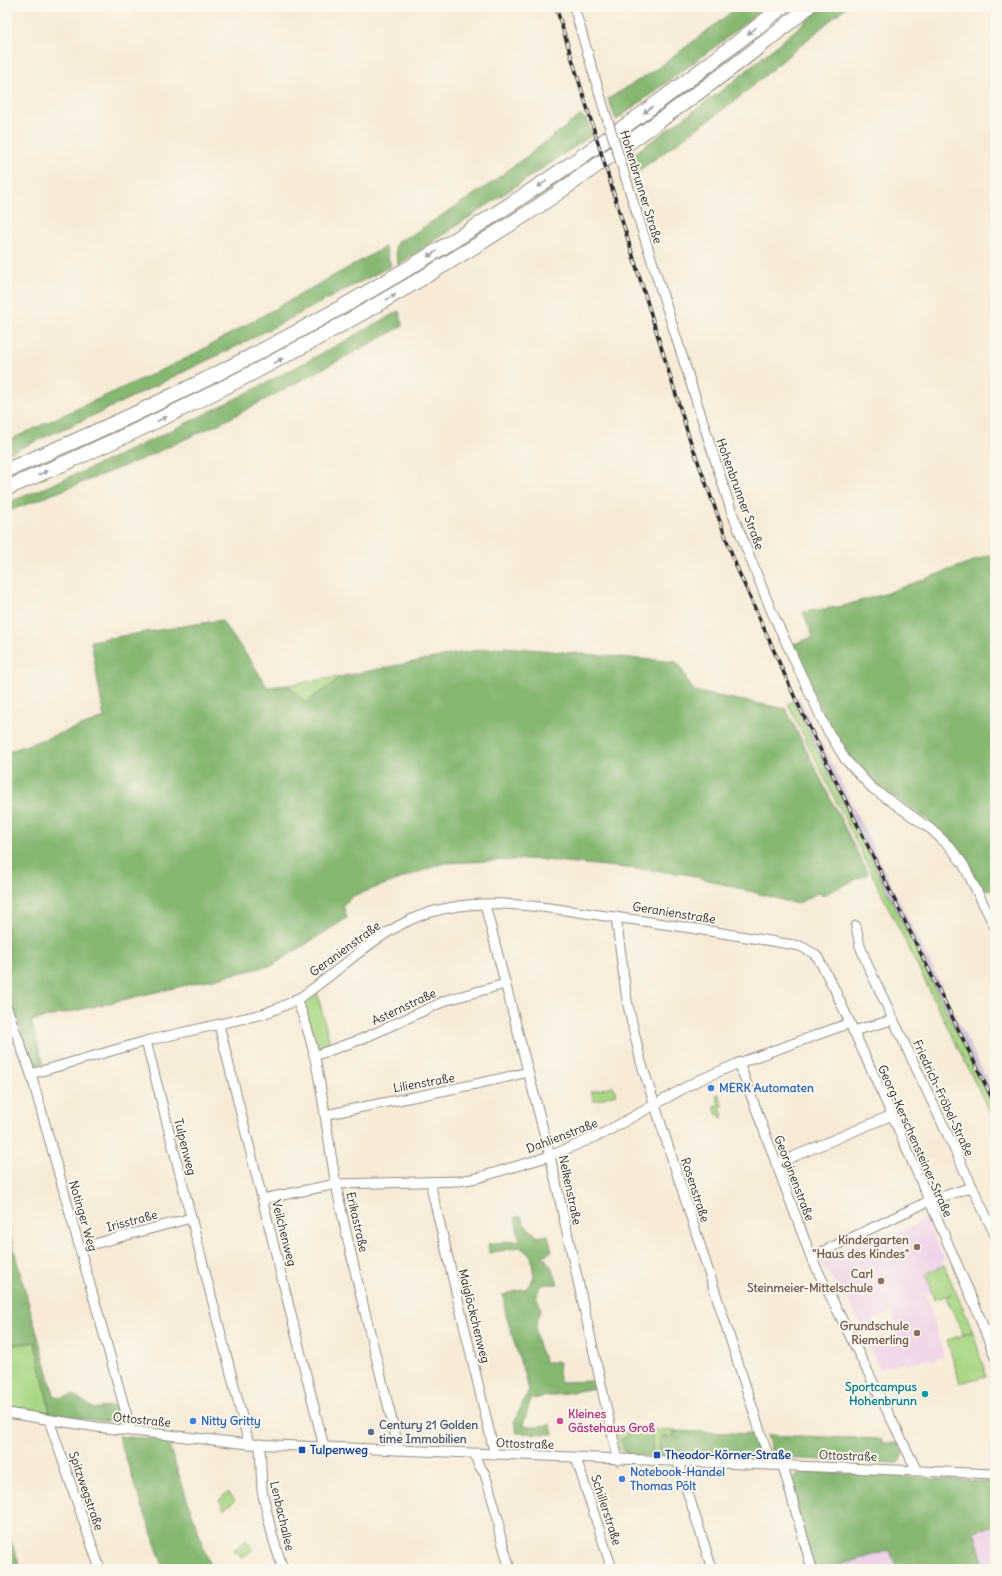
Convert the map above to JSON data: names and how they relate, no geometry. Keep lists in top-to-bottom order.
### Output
{
  "streets": {
    "street": [
      "Hohenbrunner Straße",
      "Geranienstraße",
      "Asternstraße",
      "Lilienstraße",
      "Friedrich-Fröbel-Straße",
      "Dahlienstraße",
      "Georg-Kerschensteiner-Straße",
      "Tulpenweg",
      "Georginenstraße",
      "Nelkenstraße",
      "Rosenstraße",
      "Notinger Weg",
      "Irisstraße",
      "Erikastraße",
      "Veilchenweg",
      "Maiglöckchenweg",
      "Ottostraße",
      "Spitzwegstraße",
      "Schillerstraße",
      "Lenbachallee"
    ]
  },
  "crossings": [
    ["Geranienstraße", "Georg-Kerschensteiner-Straße"],
    ["Geranienstraße", "Tulpenweg"],
    ["Geranienstraße", "Nelkenstraße"],
    ["Geranienstraße", "Rosenstraße"],
    ["Geranienstraße", "Notinger Weg"],
    ["Geranienstraße", "Erikastraße"],
    ["Geranienstraße", "Veilchenweg"],
    ["Asternstraße", "Nelkenstraße"],
    ["Asternstraße", "Erikastraße"],
    ["Lilienstraße", "Nelkenstraße"],
    ["Lilienstraße", "Erikastraße"],
    ["Dahlienstraße", "Georg-Kerschensteiner-Straße"],
    ["Dahlienstraße", "Georginenstraße"],
    ["Dahlienstraße", "Nelkenstraße"],
    ["Dahlienstraße", "Rosenstraße"],
    ["Dahlienstraße", "Erikastraße"],
    ["Dahlienstraße", "Veilchenweg"],
    ["Dahlienstraße", "Maiglöckchenweg"],
    ["Tulpenweg", "Irisstraße"],
    ["Tulpenweg", "Ottostraße"],
    ["Georginenstraße", "Ottostraße"],
    ["Nelkenstraße", "Ottostraße"],
    ["Rosenstraße", "Ottostraße"],
    ["Notinger Weg", "Irisstraße"],
    ["Notinger Weg", "Ottostraße"],
    ["Erikastraße", "Ottostraße"],
    ["Veilchenweg", "Ottostraße"],
    ["Maiglöckchenweg", "Ottostraße"],
    ["Ottostraße", "Spitzwegstraße"],
    ["Ottostraße", "Schillerstraße"],
    ["Ottostraße", "Lenbachallee"]
  ],
  "places": {
    "other": [
      "MERK Automaten",
      "Kindergarten \"Haus des Kindes\"",
      "Carl Steinmeier-Mittelschule",
      "Grundschule Riemerling",
      "Sportcampus Hohenbrunn",
      "Nitty Gritty",
      "Kleines Gästehaus Groß",
      "Century 21 Golden time Immobilien",
      "Notebook-Handel Thomas Pölt"
    ],
    "transit": ["Tulpenweg", "Theodor-Körner-Straße"]
  }
}
